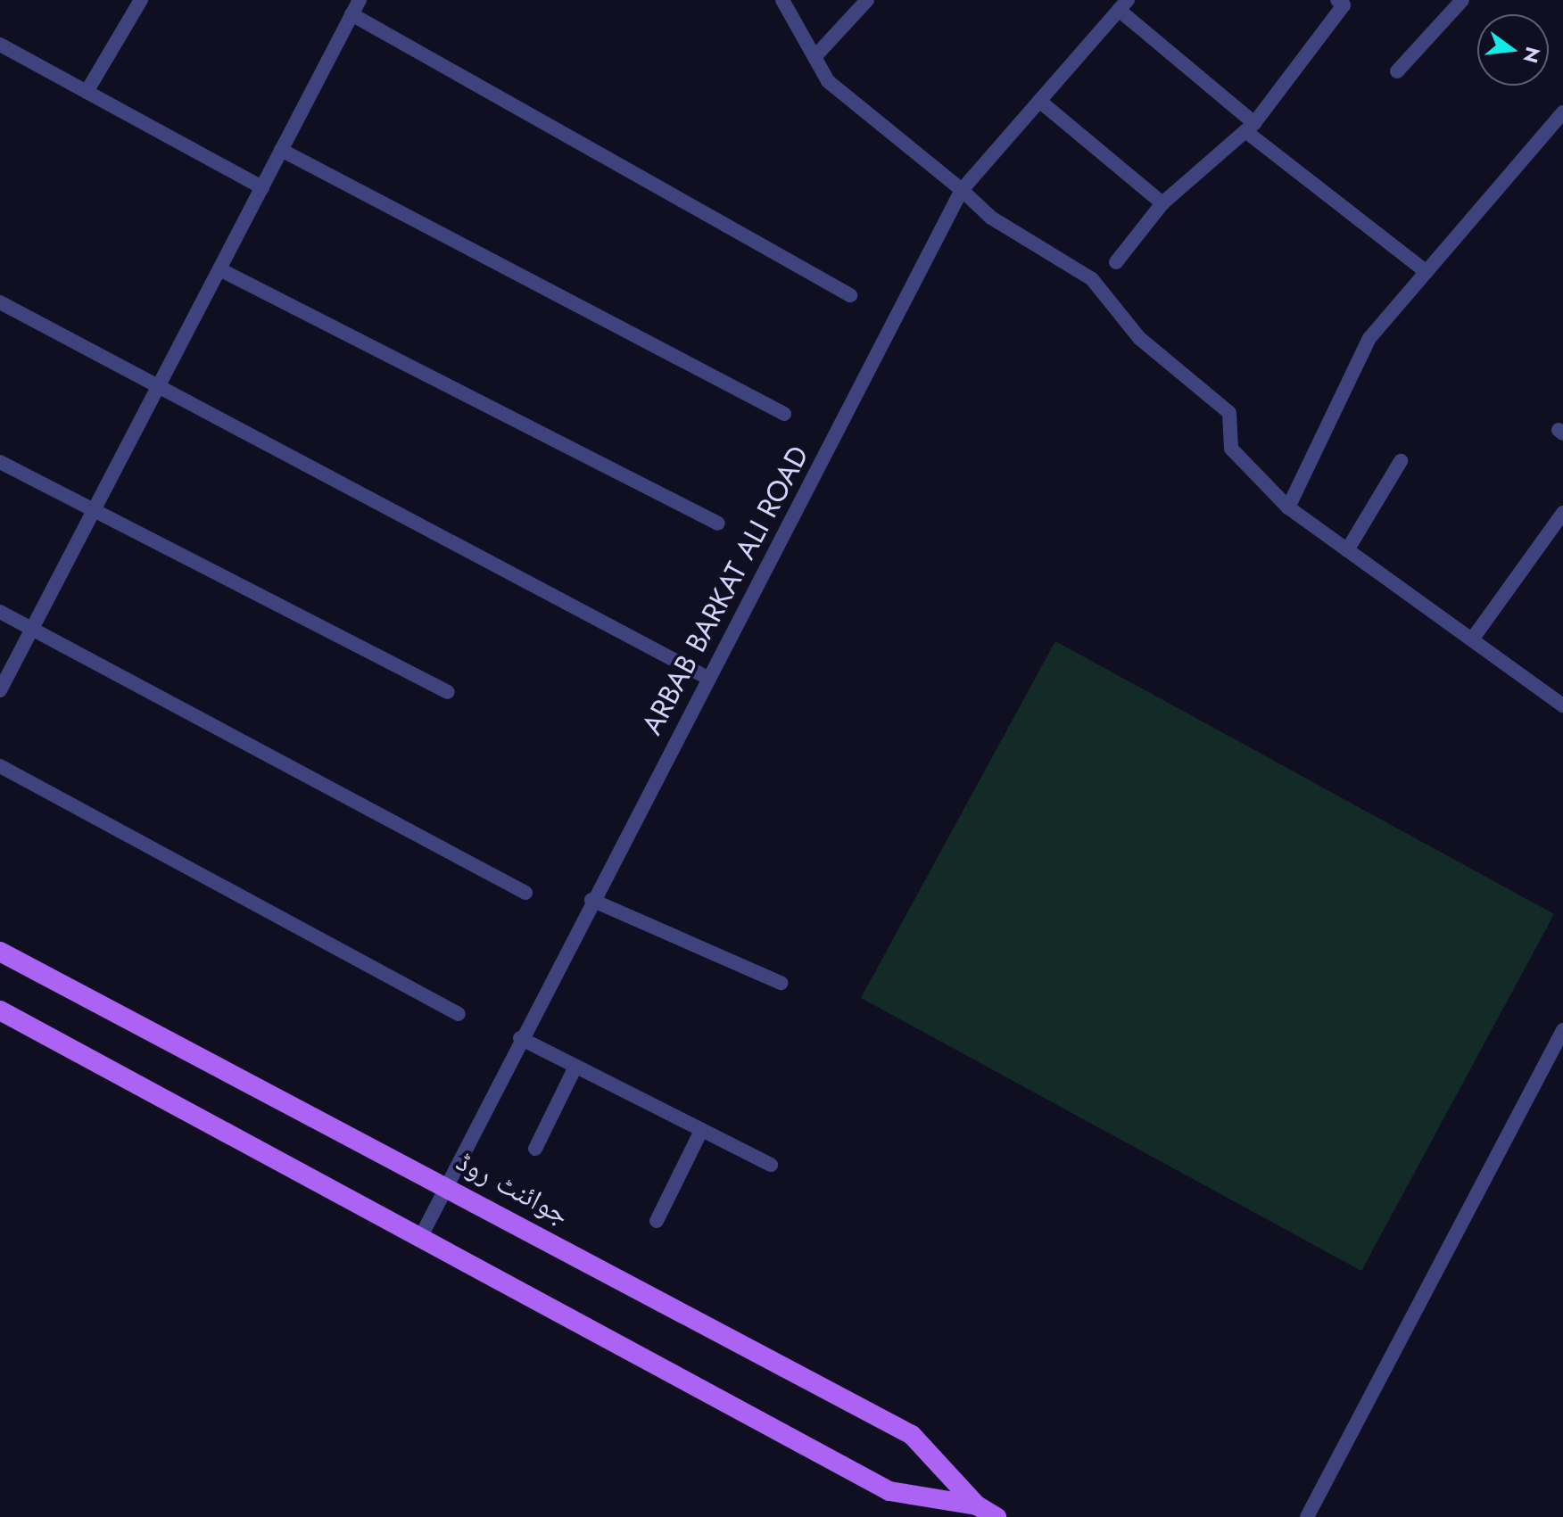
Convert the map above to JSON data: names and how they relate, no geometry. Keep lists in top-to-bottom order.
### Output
{
  "streets": {
    "main road": ["جوائنٹ روڈ"],
    "street": ["ARBAB BARKAT ALI ROAD"]
  },
  "crossings": [
    ["ARBAB BARKAT ALI ROAD", "جوائنٹ روڈ"]
  ],
  "north": "right"
}
